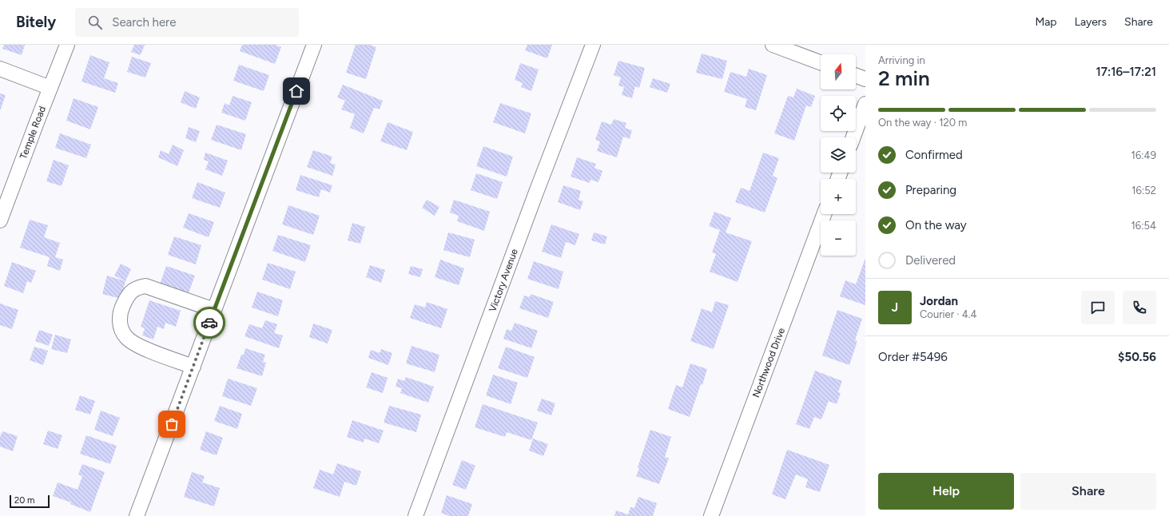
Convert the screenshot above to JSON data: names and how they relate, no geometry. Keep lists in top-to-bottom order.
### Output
{
  "streets": {
    "street": ["Temple Road", "Victory Avenue", "Northwood Drive"]
  },
  "scale_bar": "20 m",
  "north": "top",
  "page": {
    "header": "Bitely",
    "search": "Search here",
    "nav": ["Map", "Layers", "Share"],
    "heading": ["2 min", "Arriving in", "17:16–17:21"],
    "panel": [
      "Jordan",
      "Courier · 4.4",
      "Order #5496",
      "$50.56"
    ],
    "map_buttons": ["+", "−"],
    "bar": "On the way · 120 m",
    "list": [
      ["Confirmed", "16:49"],
      ["Preparing", "16:52"],
      ["On the way", "16:54"],
      "Delivered"
    ],
    "round": "J",
    "buttons": ["Help", "Share"],
    "scale": "20 m"
  }
}
